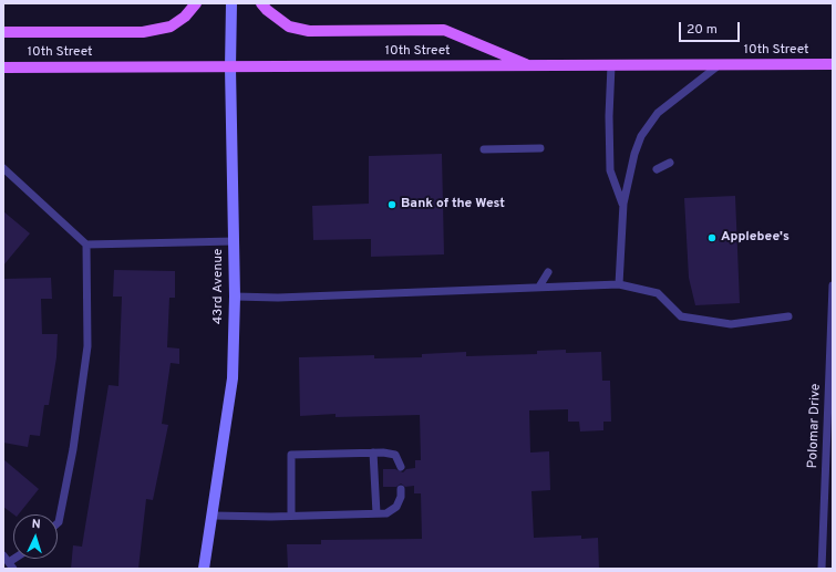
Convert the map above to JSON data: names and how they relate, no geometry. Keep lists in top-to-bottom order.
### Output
{
  "streets": {
    "main road": ["10th Street"],
    "street": ["43rd Avenue"],
    "lane": ["Polomar Drive"]
  },
  "crossings": [
    ["10th Street", "43rd Avenue"]
  ],
  "places": ["Bank of the West", "Applebee's"],
  "scale_bar": "20 m",
  "north": "top"
}
